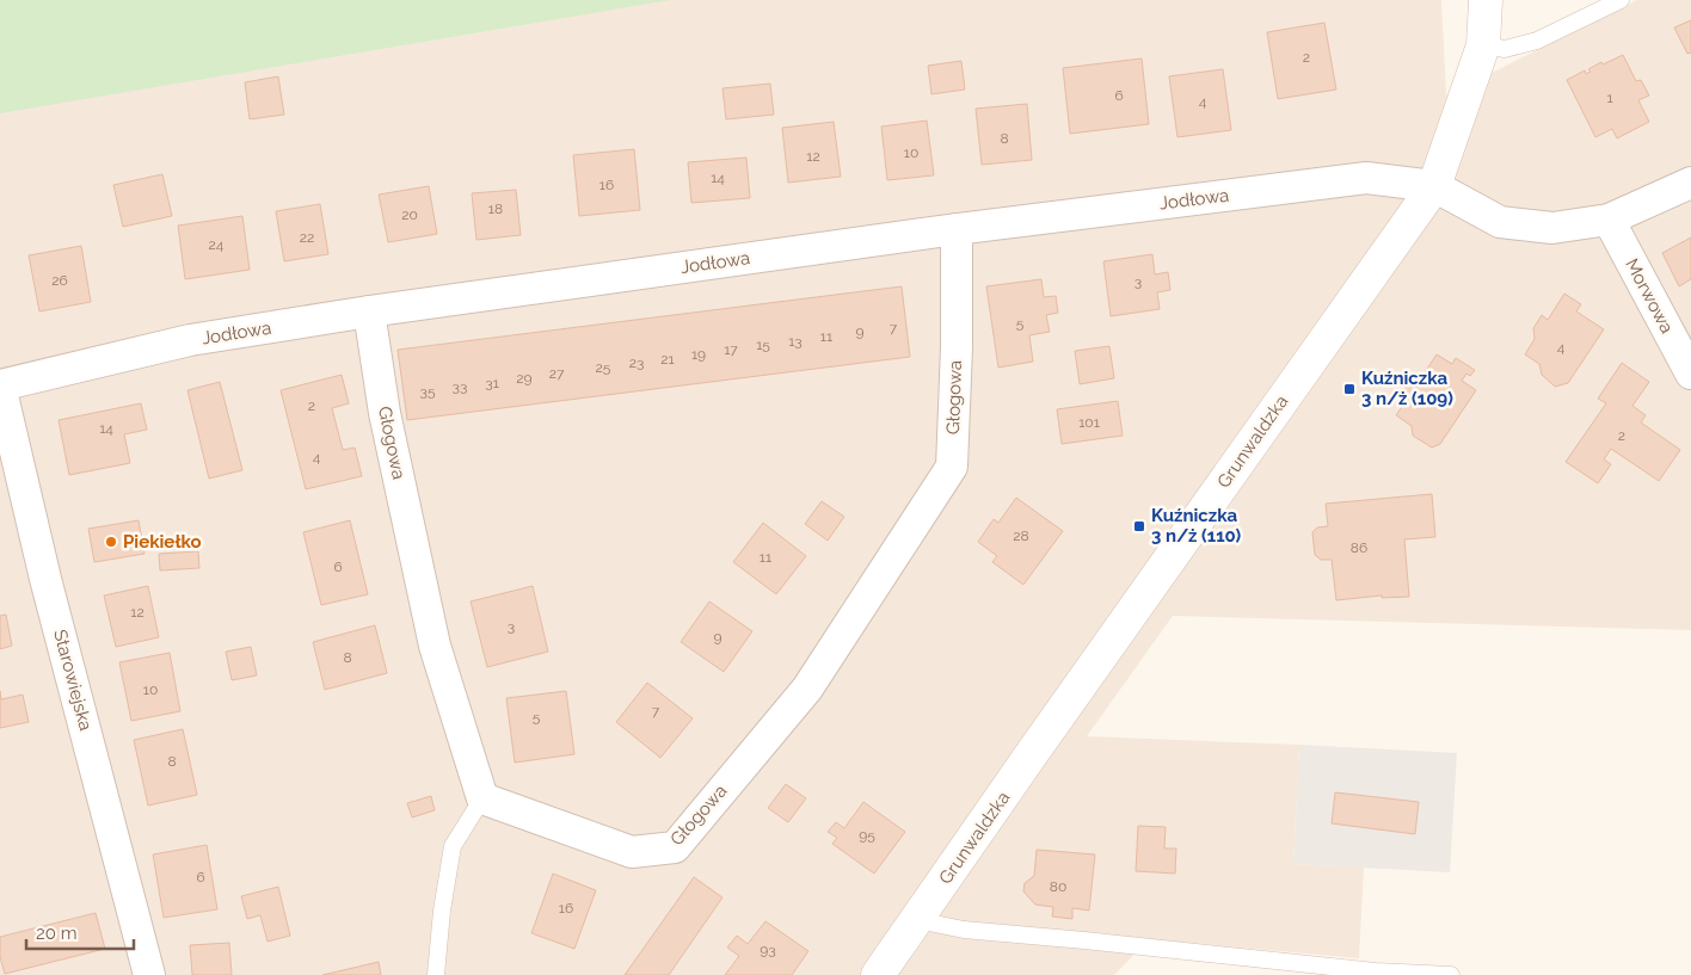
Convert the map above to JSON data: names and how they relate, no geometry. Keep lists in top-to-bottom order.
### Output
{
  "streets": {
    "street": [
      "Jodłowa",
      "Morwowa",
      "Głogowa",
      "Grunwaldzka",
      "Starowiejska"
    ]
  },
  "crossings": [
    ["Jodłowa", "Głogowa"],
    ["Jodłowa", "Grunwaldzka"],
    ["Jodłowa", "Starowiejska"]
  ],
  "places": {
    "transit": ["Kuźniczka 3 n/ż (109)", "Kuźniczka 3 n/ż (110)"],
    "other": ["Piekiełko"]
  },
  "house_numbers": [
    "2",
    "6",
    "1",
    "4",
    "8",
    "10",
    "12",
    "14",
    "16",
    "18",
    "20",
    "22",
    "24",
    "26",
    "3",
    "5",
    "7",
    "9",
    "11",
    "13",
    "15",
    "4",
    "17",
    "19",
    "21",
    "23",
    "25",
    "27",
    "29",
    "31",
    "33",
    "35",
    "2",
    "101",
    "14",
    "2",
    "4",
    "28",
    "86",
    "11",
    "6",
    "12",
    "3",
    "9",
    "8",
    "10",
    "7",
    "5",
    "8",
    "95",
    "6",
    "80",
    "16",
    "93"
  ],
  "scale_bar": "20 m"
}
